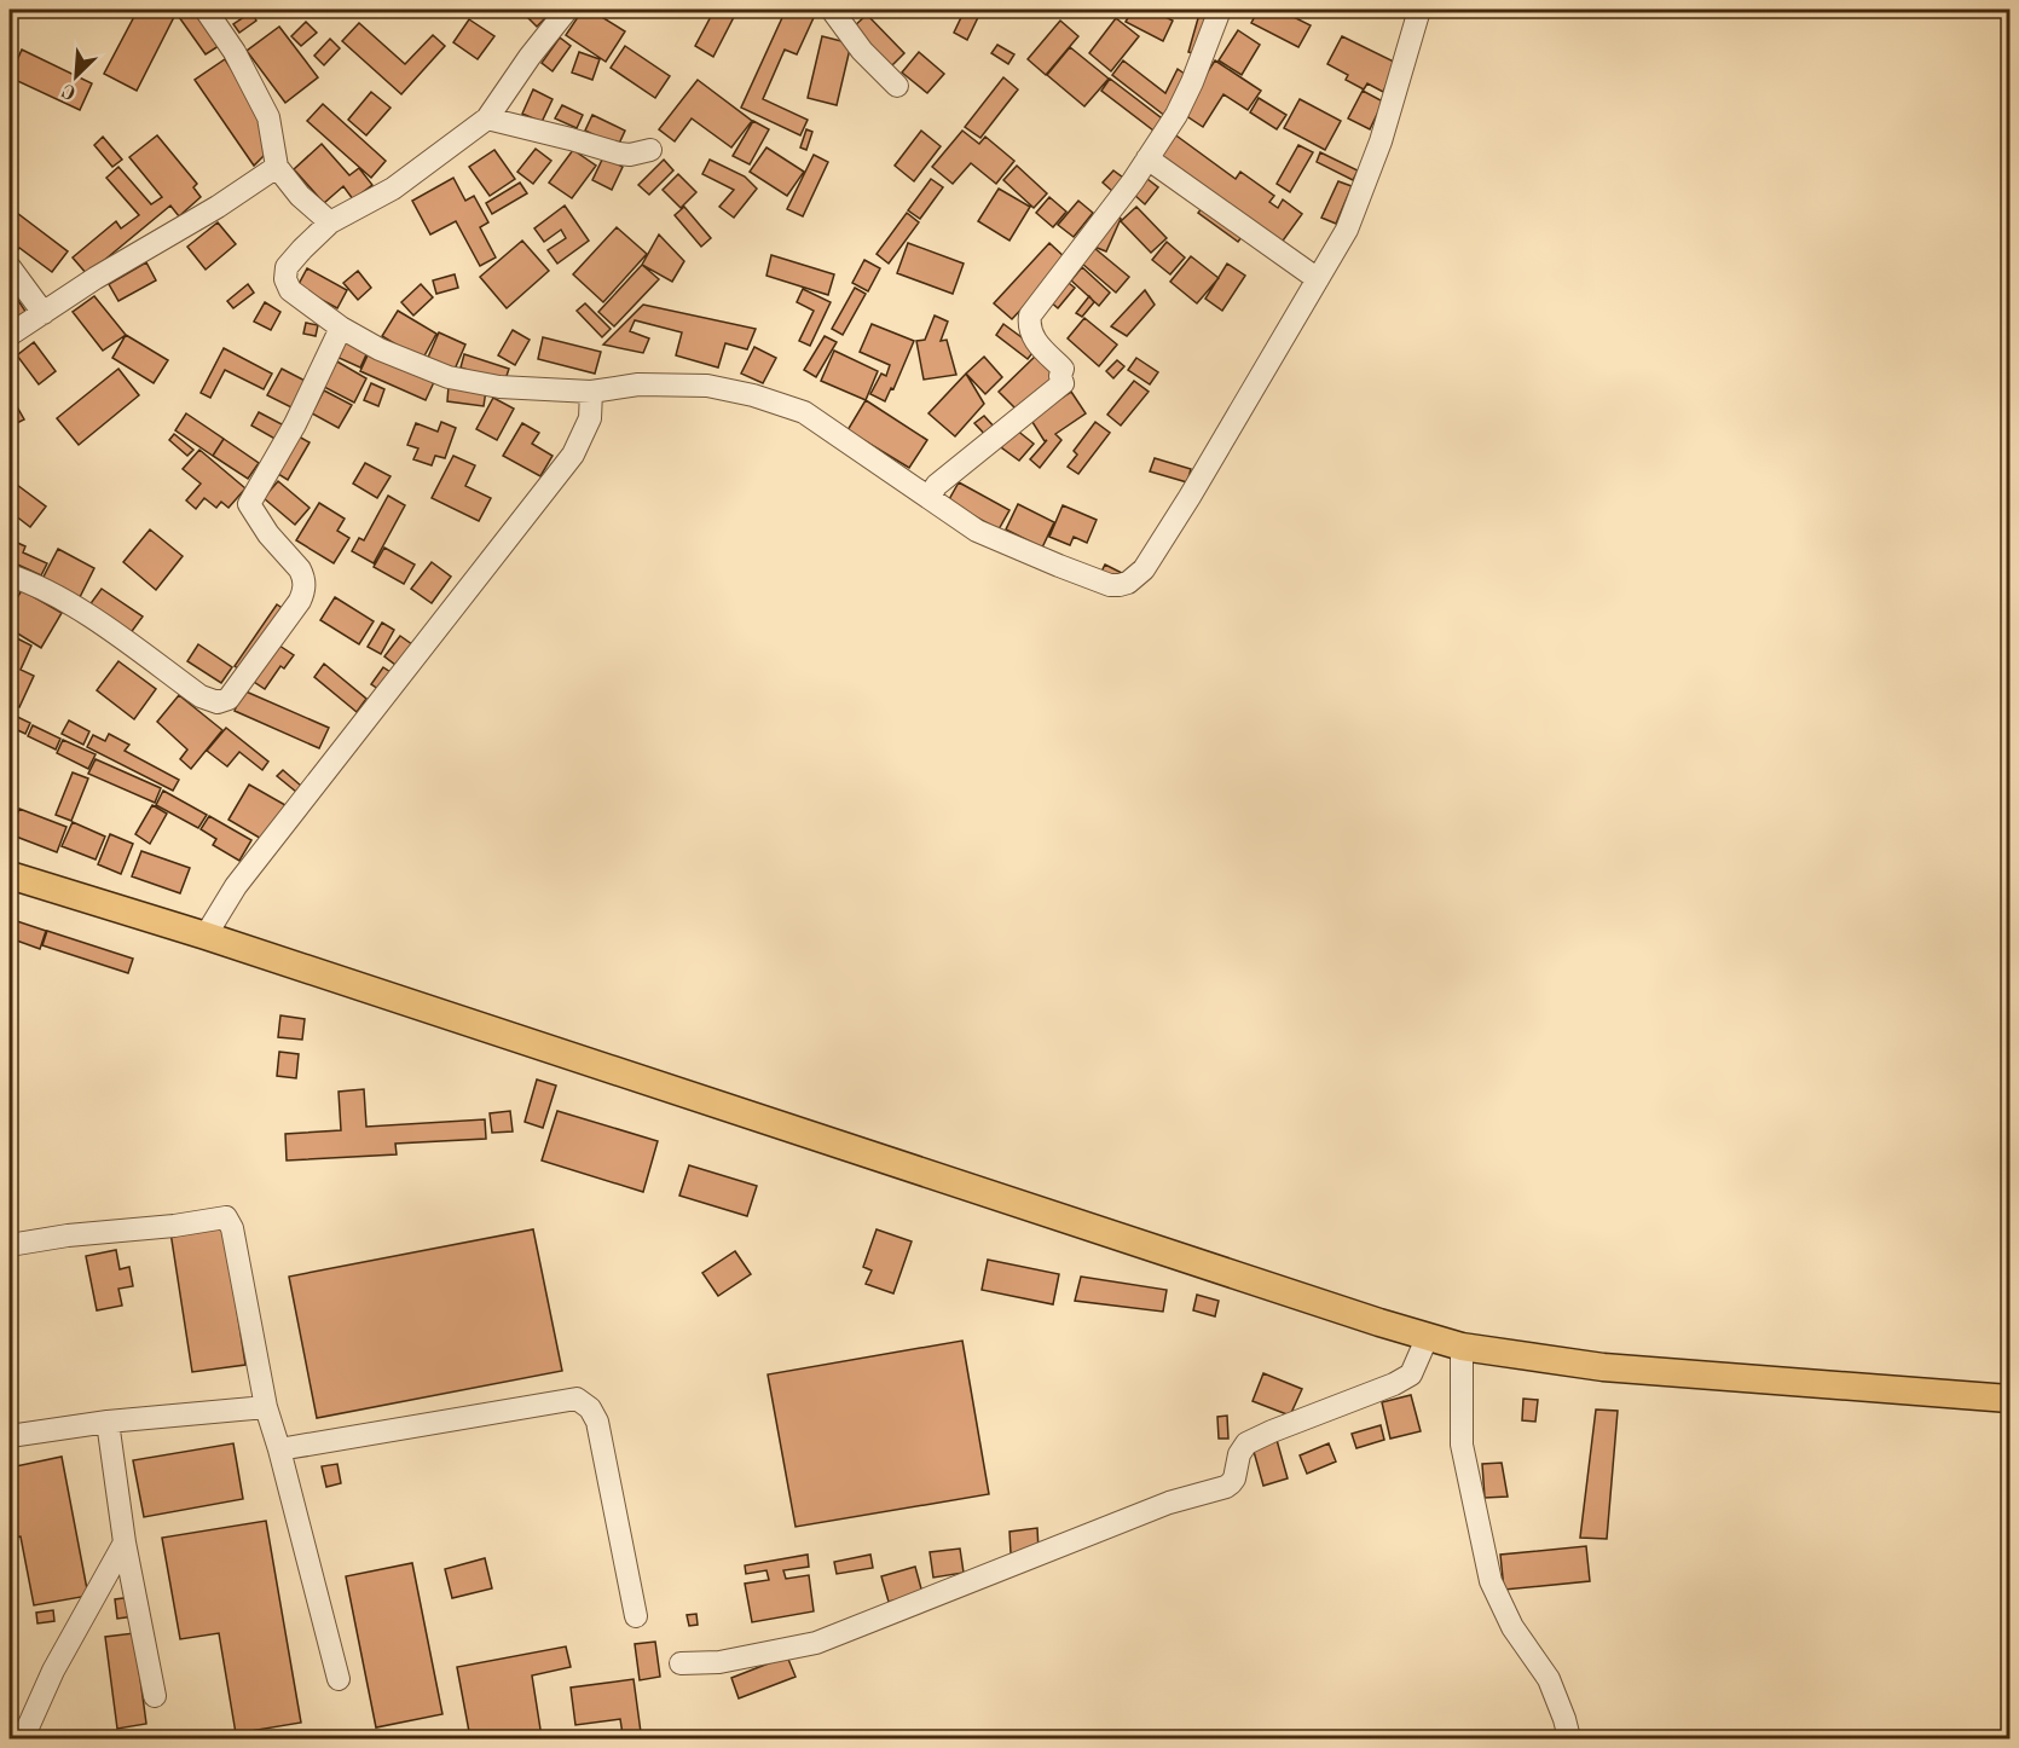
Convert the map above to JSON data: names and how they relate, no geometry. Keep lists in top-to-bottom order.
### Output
{
  "north": "bottom left"
}
